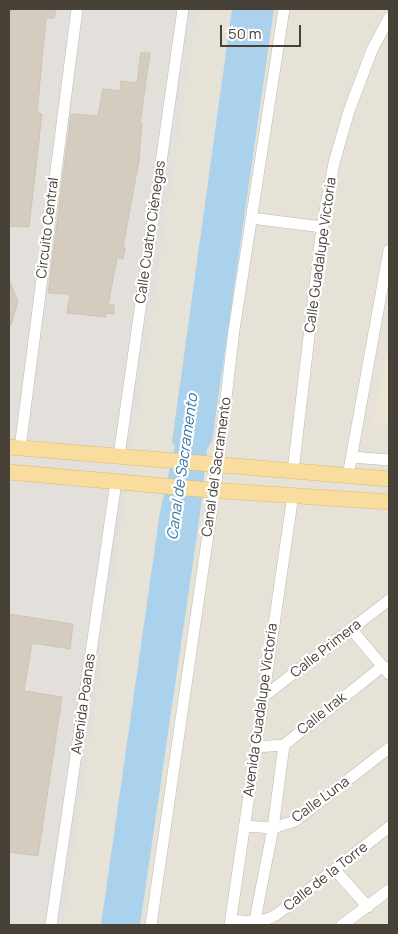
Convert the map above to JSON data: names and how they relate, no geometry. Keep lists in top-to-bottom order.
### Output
{
  "streets": {
    "street": [
      "Circuito Central",
      "Calle Cuatro Ciénegas",
      "Calle Guadalupe Victoria",
      "Canal del Sacramento",
      "Calle Primera",
      "Avenida Poanas",
      "Avenida Guadalupe Victoria",
      "Calle Irak",
      "Calle Luna",
      "Calle de la Torre"
    ]
  },
  "crossings": [
    ["Calle Primera", "Avenida Guadalupe Victoria"],
    ["Avenida Guadalupe Victoria", "Calle Irak"],
    ["Avenida Guadalupe Victoria", "Calle Luna"],
    ["Avenida Guadalupe Victoria", "Calle de la Torre"]
  ],
  "water": ["Canal de Sacramento"],
  "scale_bar": "50 m"
}
